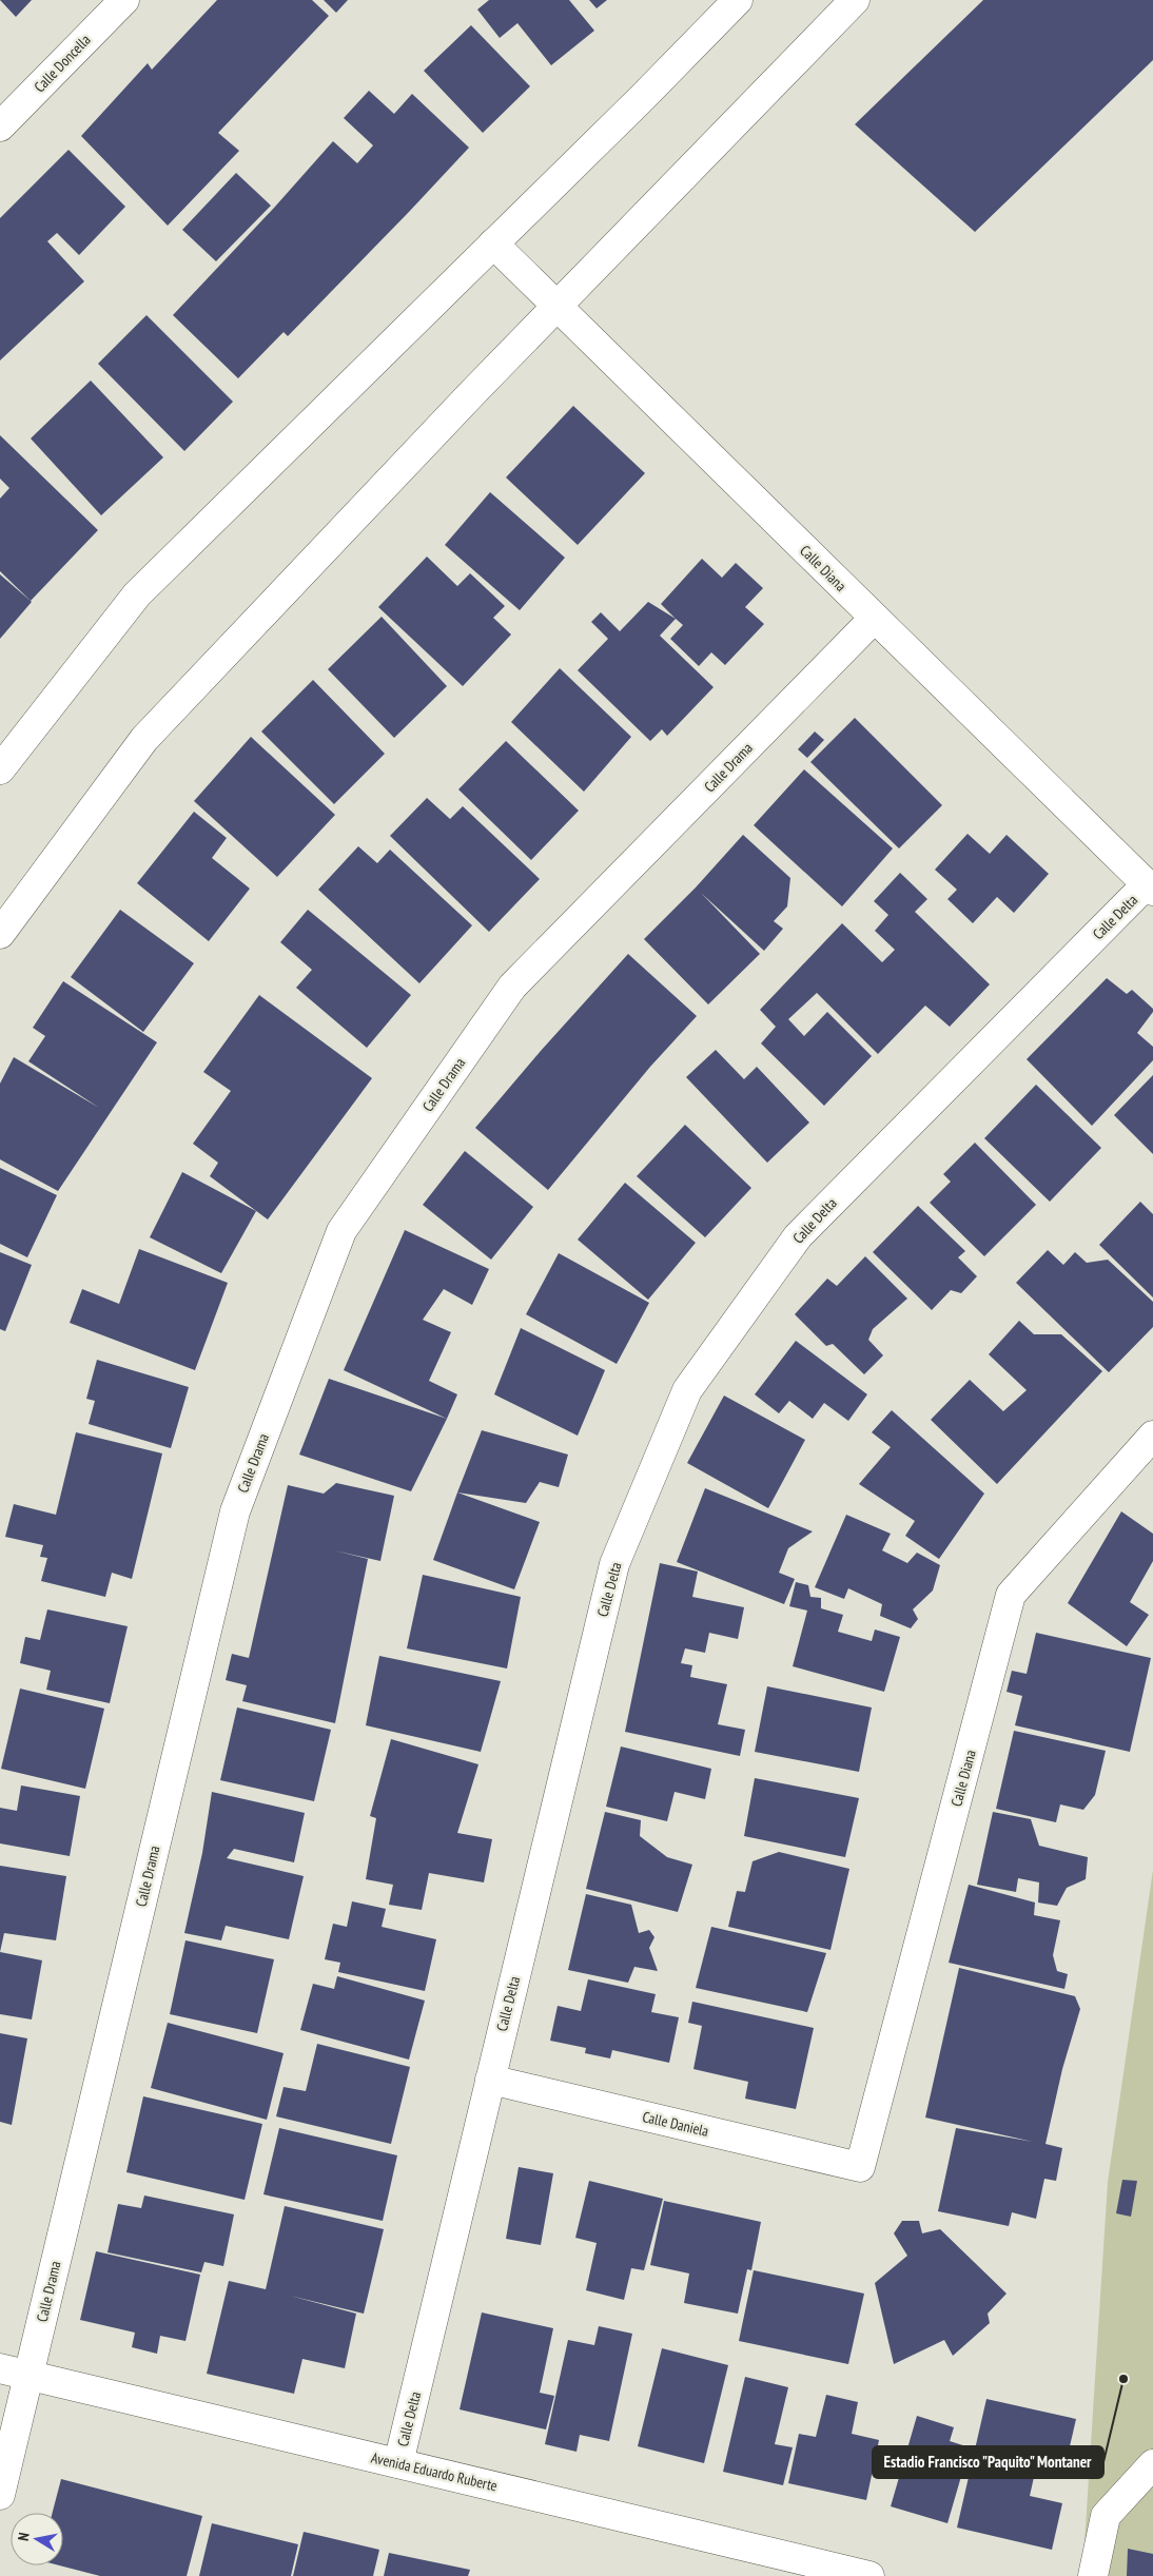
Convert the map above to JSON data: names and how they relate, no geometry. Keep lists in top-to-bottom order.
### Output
{
  "streets": {
    "street": [
      "Calle Doncella",
      "Calle Diana",
      "Calle Drama",
      "Calle Delta",
      "Calle Daniela",
      "Avenida Eduardo Ruberte"
    ]
  },
  "crossings": [
    ["Calle Diana", "Calle Drama"],
    ["Calle Diana", "Calle Delta"],
    ["Calle Diana", "Calle Daniela"],
    ["Calle Drama", "Avenida Eduardo Ruberte"],
    ["Calle Delta", "Calle Daniela"],
    ["Calle Delta", "Avenida Eduardo Ruberte"]
  ],
  "places": ["Estadio Francisco \"Paquito\" Montaner"],
  "north": "left"
}
